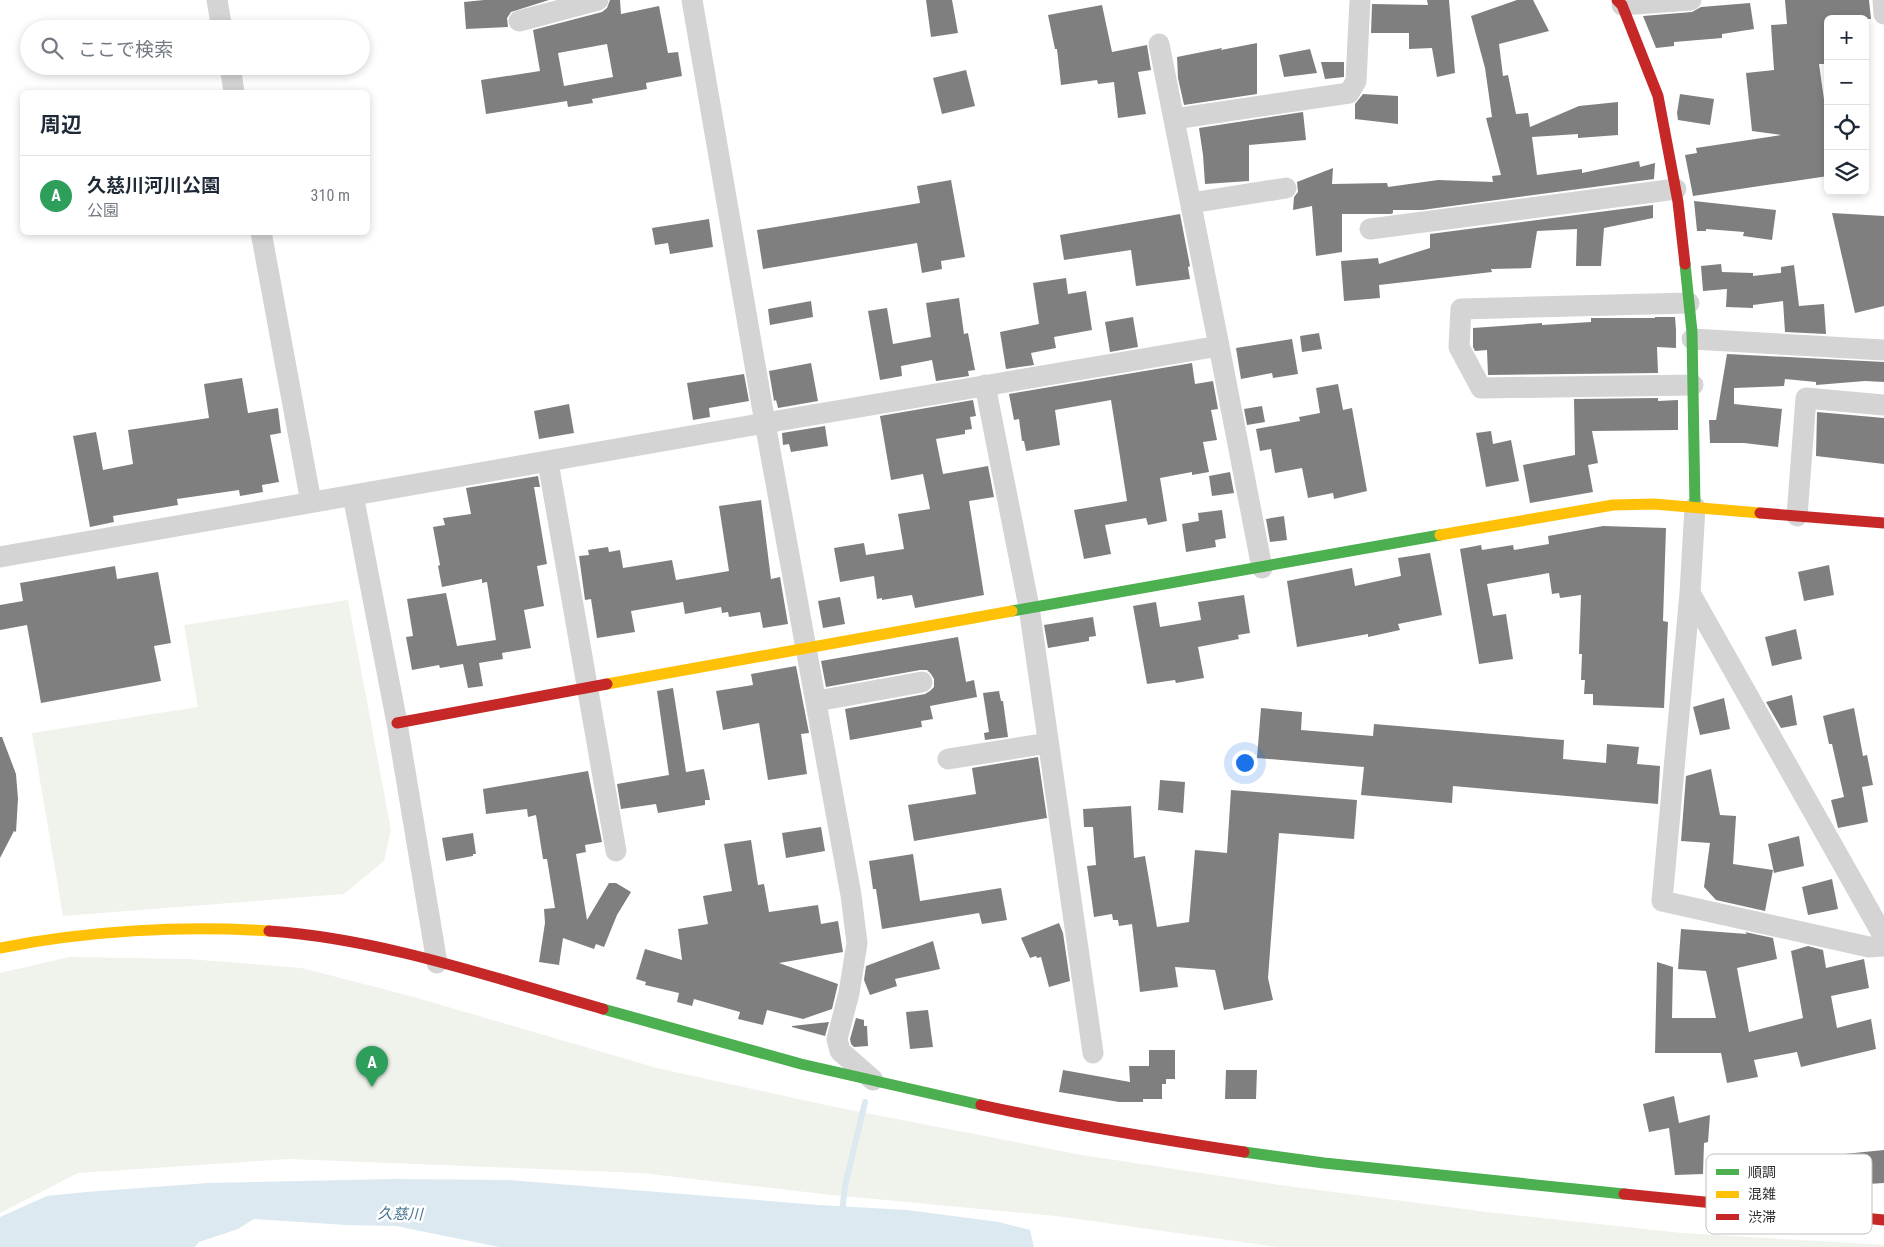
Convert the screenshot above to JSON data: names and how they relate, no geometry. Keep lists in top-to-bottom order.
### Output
{
  "water": ["久慈川"],
  "legend": ["順調", "混雑", "渋滞"],
  "page": {
    "map_buttons": ["+", "−"],
    "search": "ここで検索",
    "heading": "周辺",
    "list": [
      {
        "mark": "A",
        "name": "久慈川河川公園",
        "note": "公園",
        "value": "310 m"
      }
    ],
    "pins": "A"
  }
}
